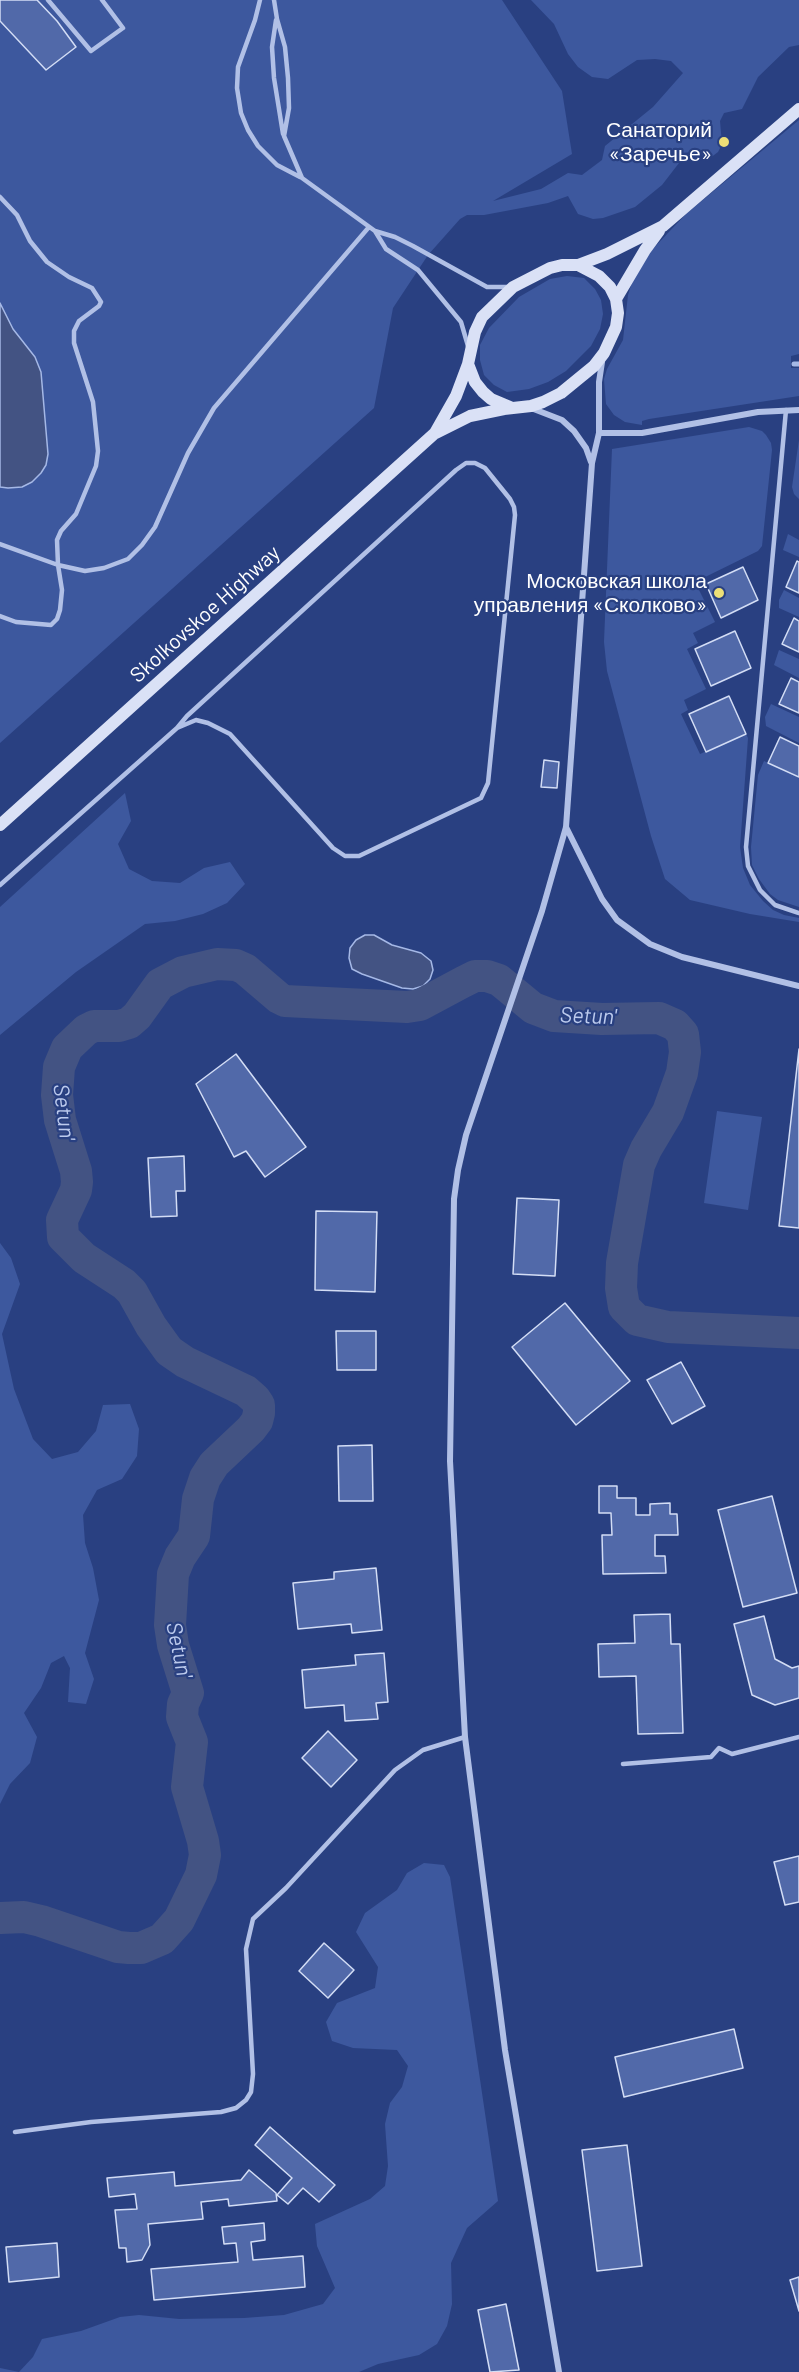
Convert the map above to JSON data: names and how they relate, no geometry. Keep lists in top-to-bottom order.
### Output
{
  "streets": {
    "street": ["Skolkovskoe Highway"]
  },
  "water": ["Setun'"],
  "places": ["Санаторий «Заречье»", "Московская школа управления «Сколково»"]
}
